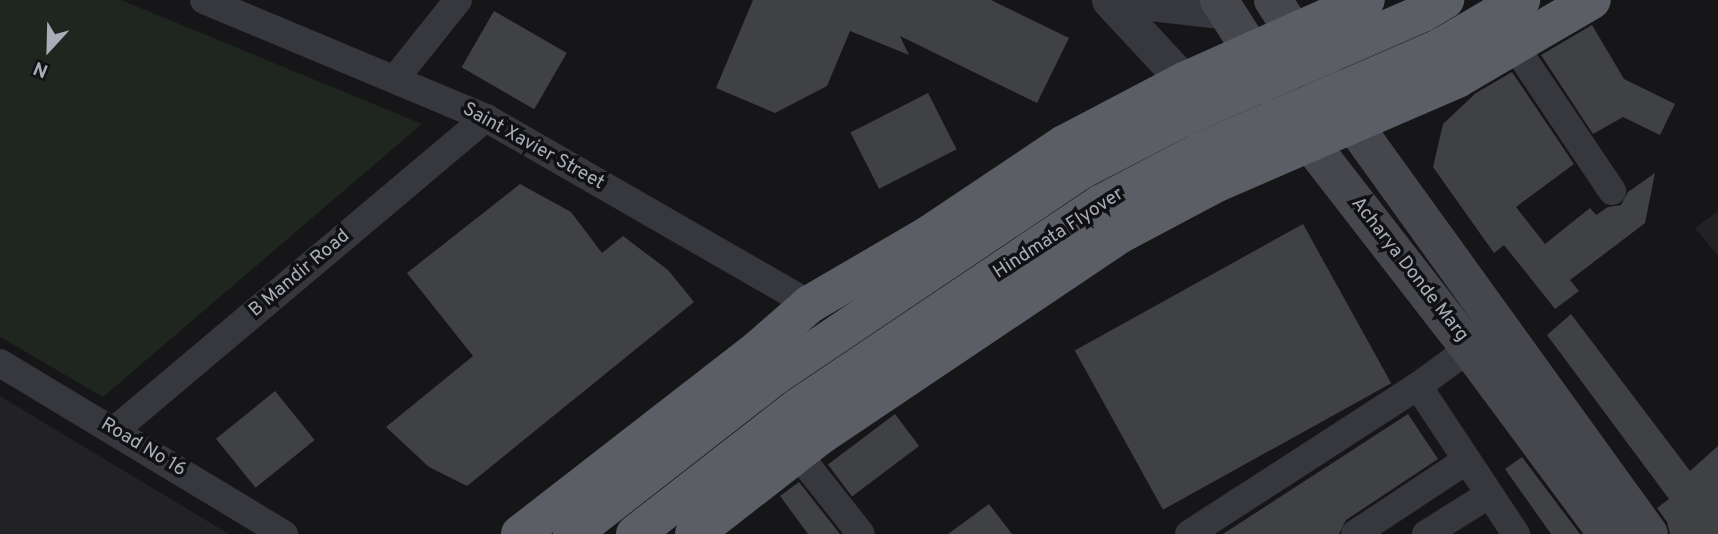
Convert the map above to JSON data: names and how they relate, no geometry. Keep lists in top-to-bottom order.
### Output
{
  "streets": {
    "highway": ["Hindmata Flyover"],
    "main road": ["Acharya Donde Marg"],
    "street": ["Saint Xavier Street", "B Mandir Road", "Road No 16"]
  },
  "crossings": [
    ["Saint Xavier Street", "B Mandir Road"],
    ["B Mandir Road", "Road No 16"]
  ],
  "north": "bottom"
}
